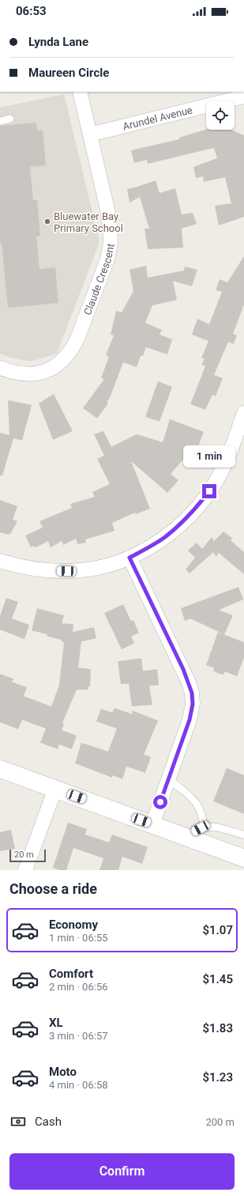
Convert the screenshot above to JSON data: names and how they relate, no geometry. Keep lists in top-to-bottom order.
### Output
{
  "streets": {
    "street": ["Arundel Avenue", "Claude Crescent"]
  },
  "crossings": [
    ["Arundel Avenue", "Claude Crescent"]
  ],
  "places": ["Bluewater Bay Primary School"],
  "scale_bar": "20 m",
  "page": {
    "status": "06:53",
    "banner": ["Lynda Lane", "Maureen Circle"],
    "bubble": "1 min",
    "scale": "20 m",
    "heading": "Choose a ride",
    "list": [
      {
        "name": "Economy",
        "note": "1 min · 06:55",
        "value": "$1.07"
      },
      {
        "name": "Comfort",
        "note": "2 min · 06:56",
        "value": "$1.45"
      },
      {
        "name": "XL",
        "note": "3 min · 06:57",
        "value": "$1.83"
      },
      {
        "name": "Moto",
        "note": "4 min · 06:58",
        "value": "$1.23"
      }
    ],
    "pay": ["Cash", "200 m"],
    "buttons": "Confirm"
  }
}
